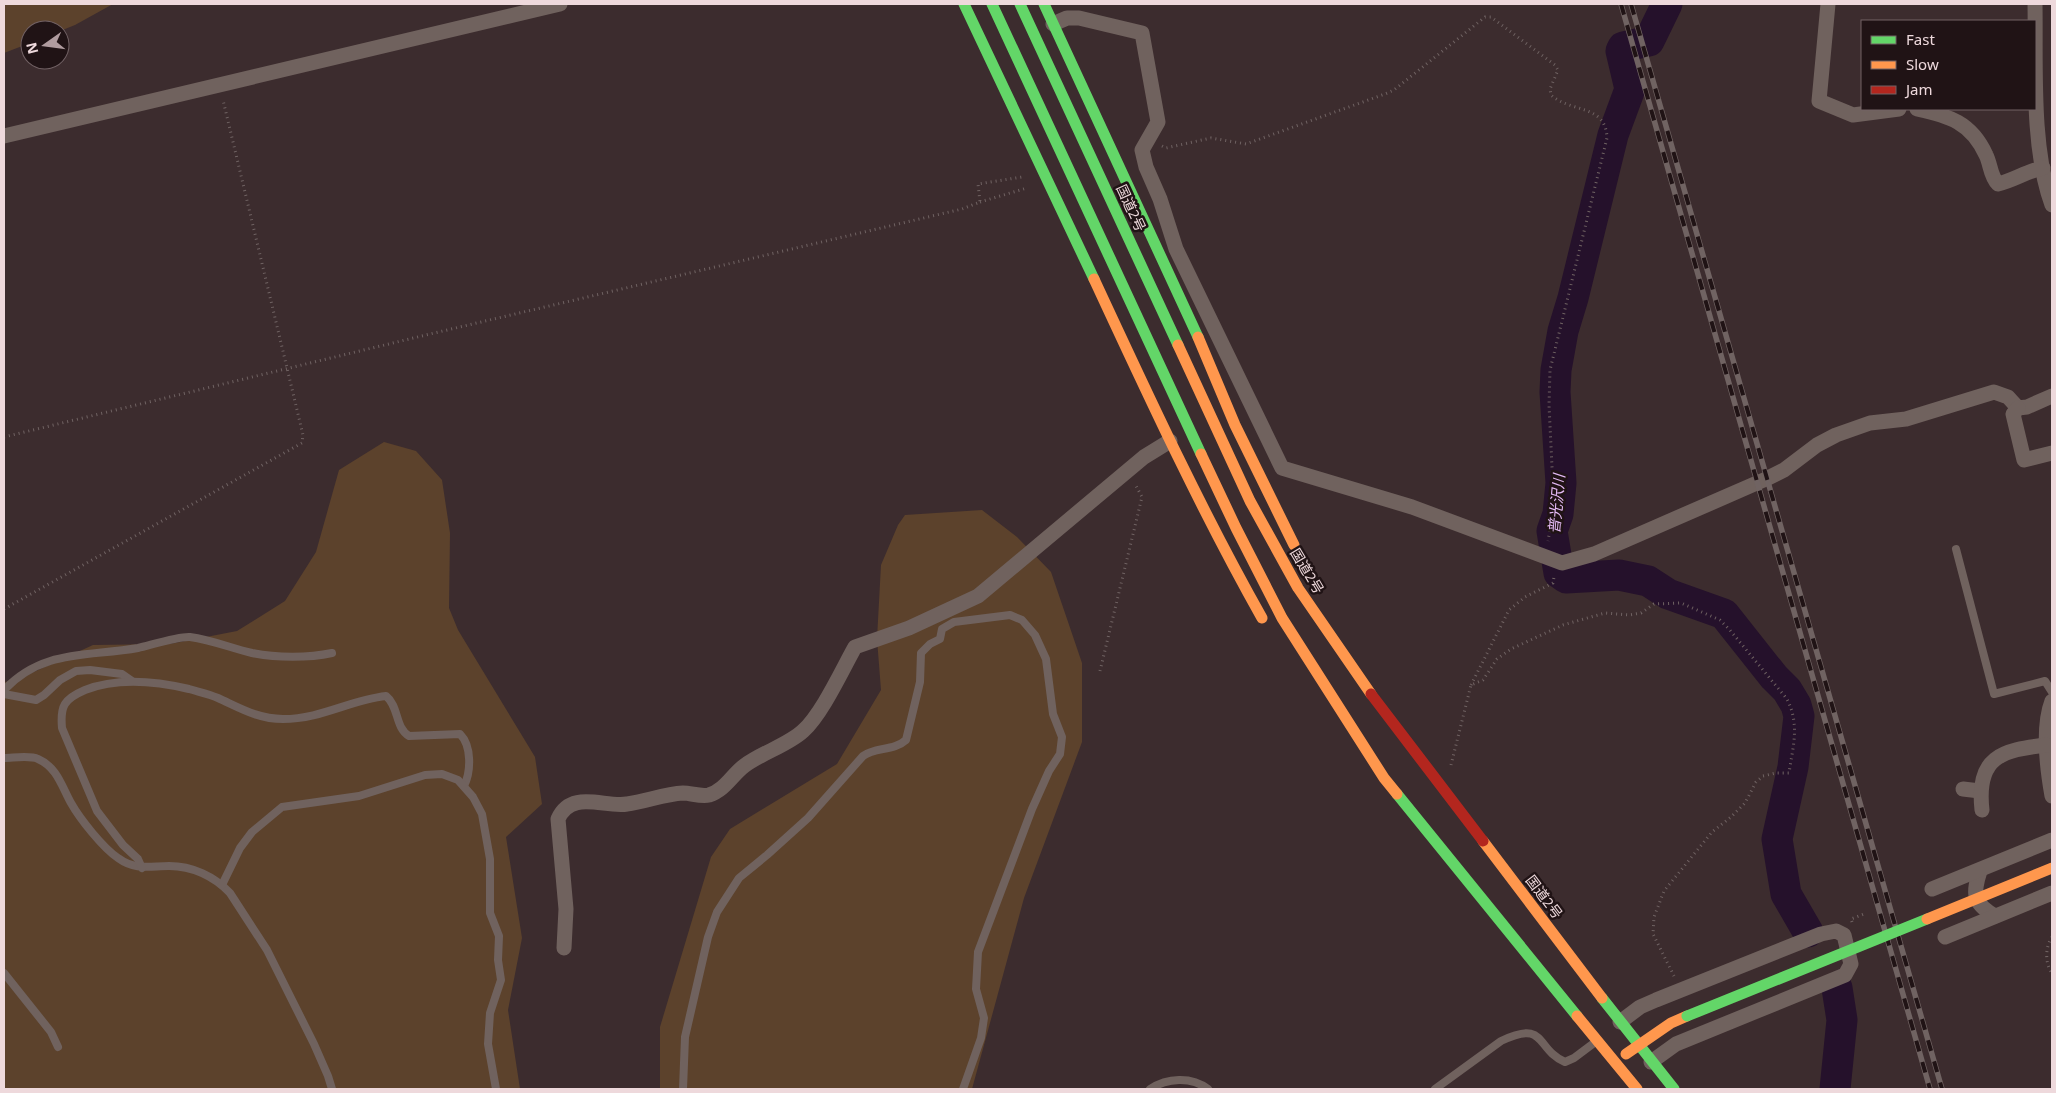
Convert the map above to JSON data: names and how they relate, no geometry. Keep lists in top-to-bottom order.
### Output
{
  "streets": {
    "main road": ["国道2号"]
  },
  "water": ["普光沢川"],
  "legend": ["Fast", "Slow", "Jam"],
  "north": "left"
}
